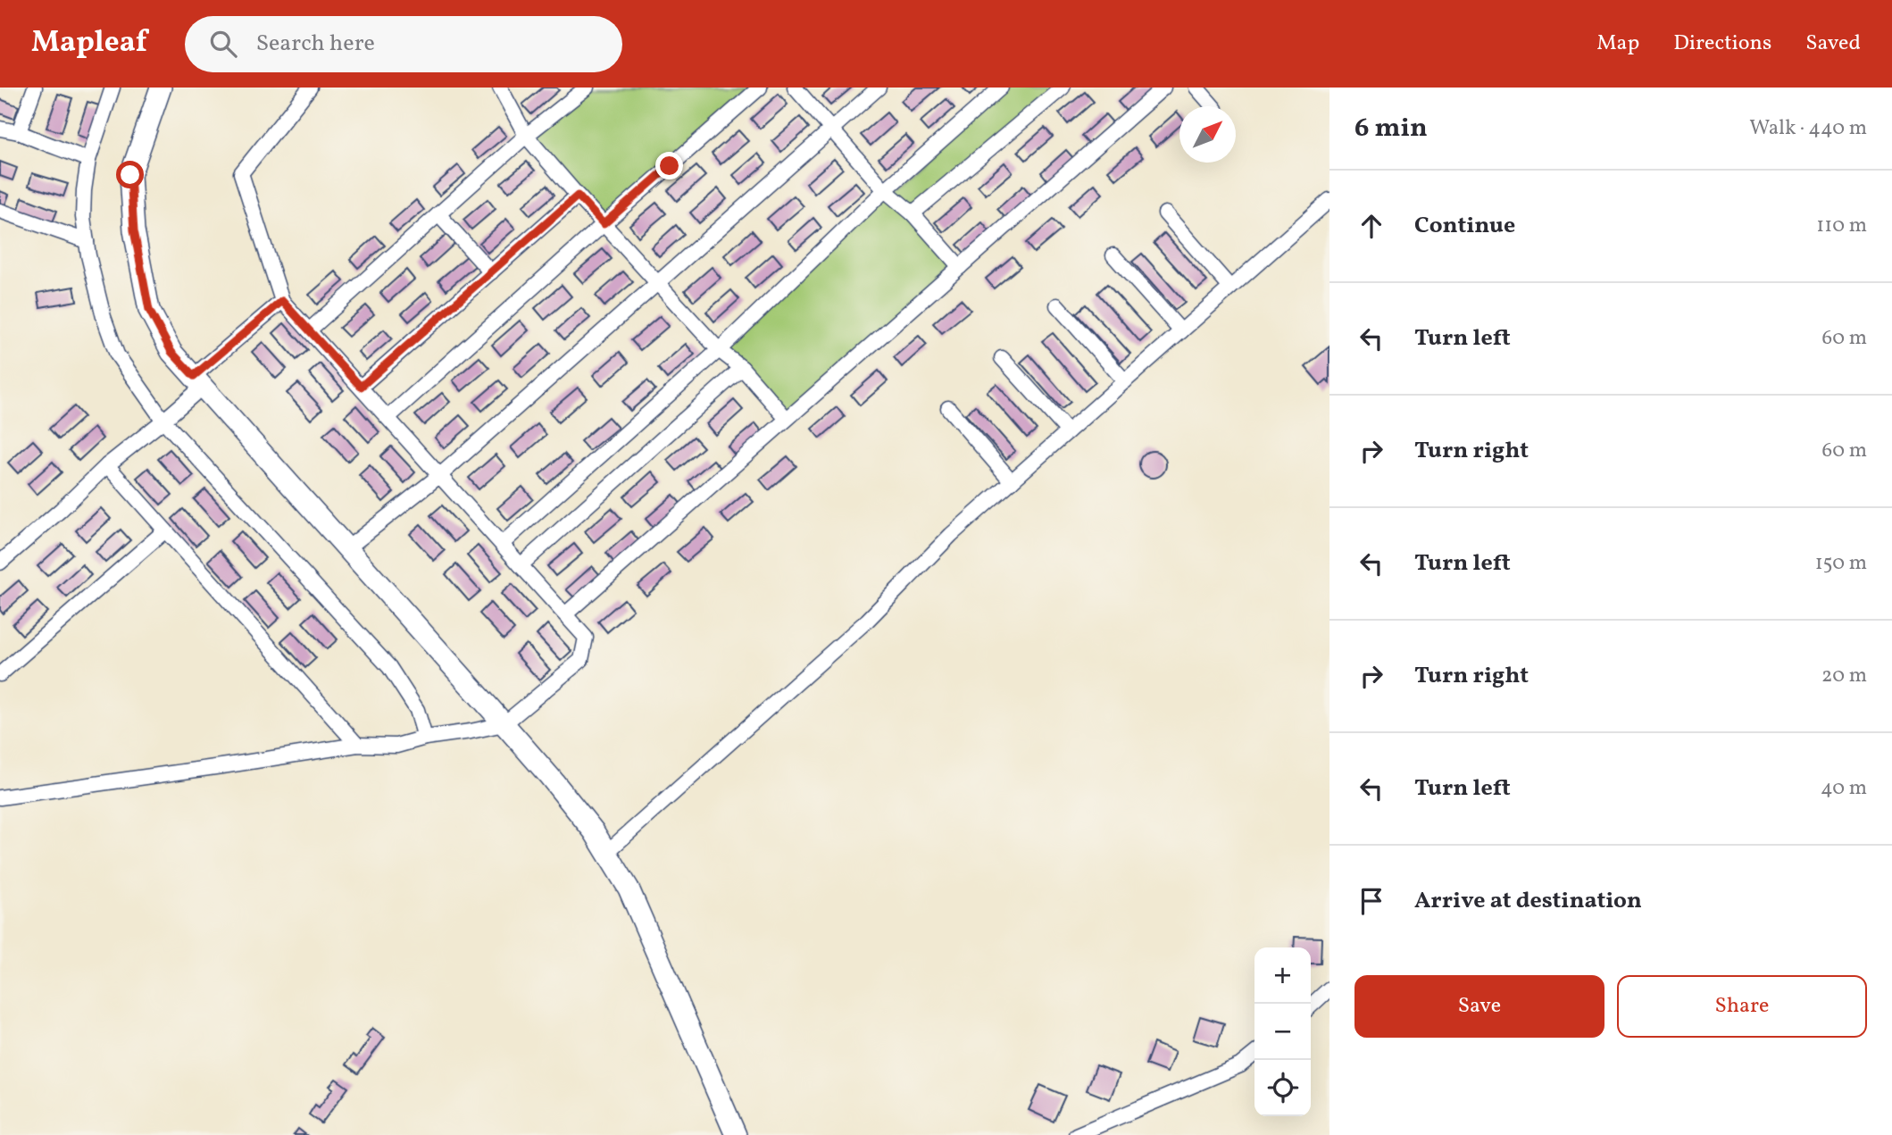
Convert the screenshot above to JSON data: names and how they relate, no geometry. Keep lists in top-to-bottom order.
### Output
{
  "north": "top right",
  "page": {
    "header": "Mapleaf",
    "search": "Search here",
    "nav": ["Map", "Directions", "Saved"],
    "heading": ["6 min", "Walk · 440 m"],
    "list": [
      ["Continue", "110 m"],
      ["Turn left", "60 m"],
      ["Turn right", "60 m"],
      ["Turn left", "150 m"],
      ["Turn right", "20 m"],
      ["Turn left", "40 m"],
      "Arrive at destination"
    ],
    "map_buttons": ["+", "−"],
    "buttons": ["Save", "Share"]
  }
}
